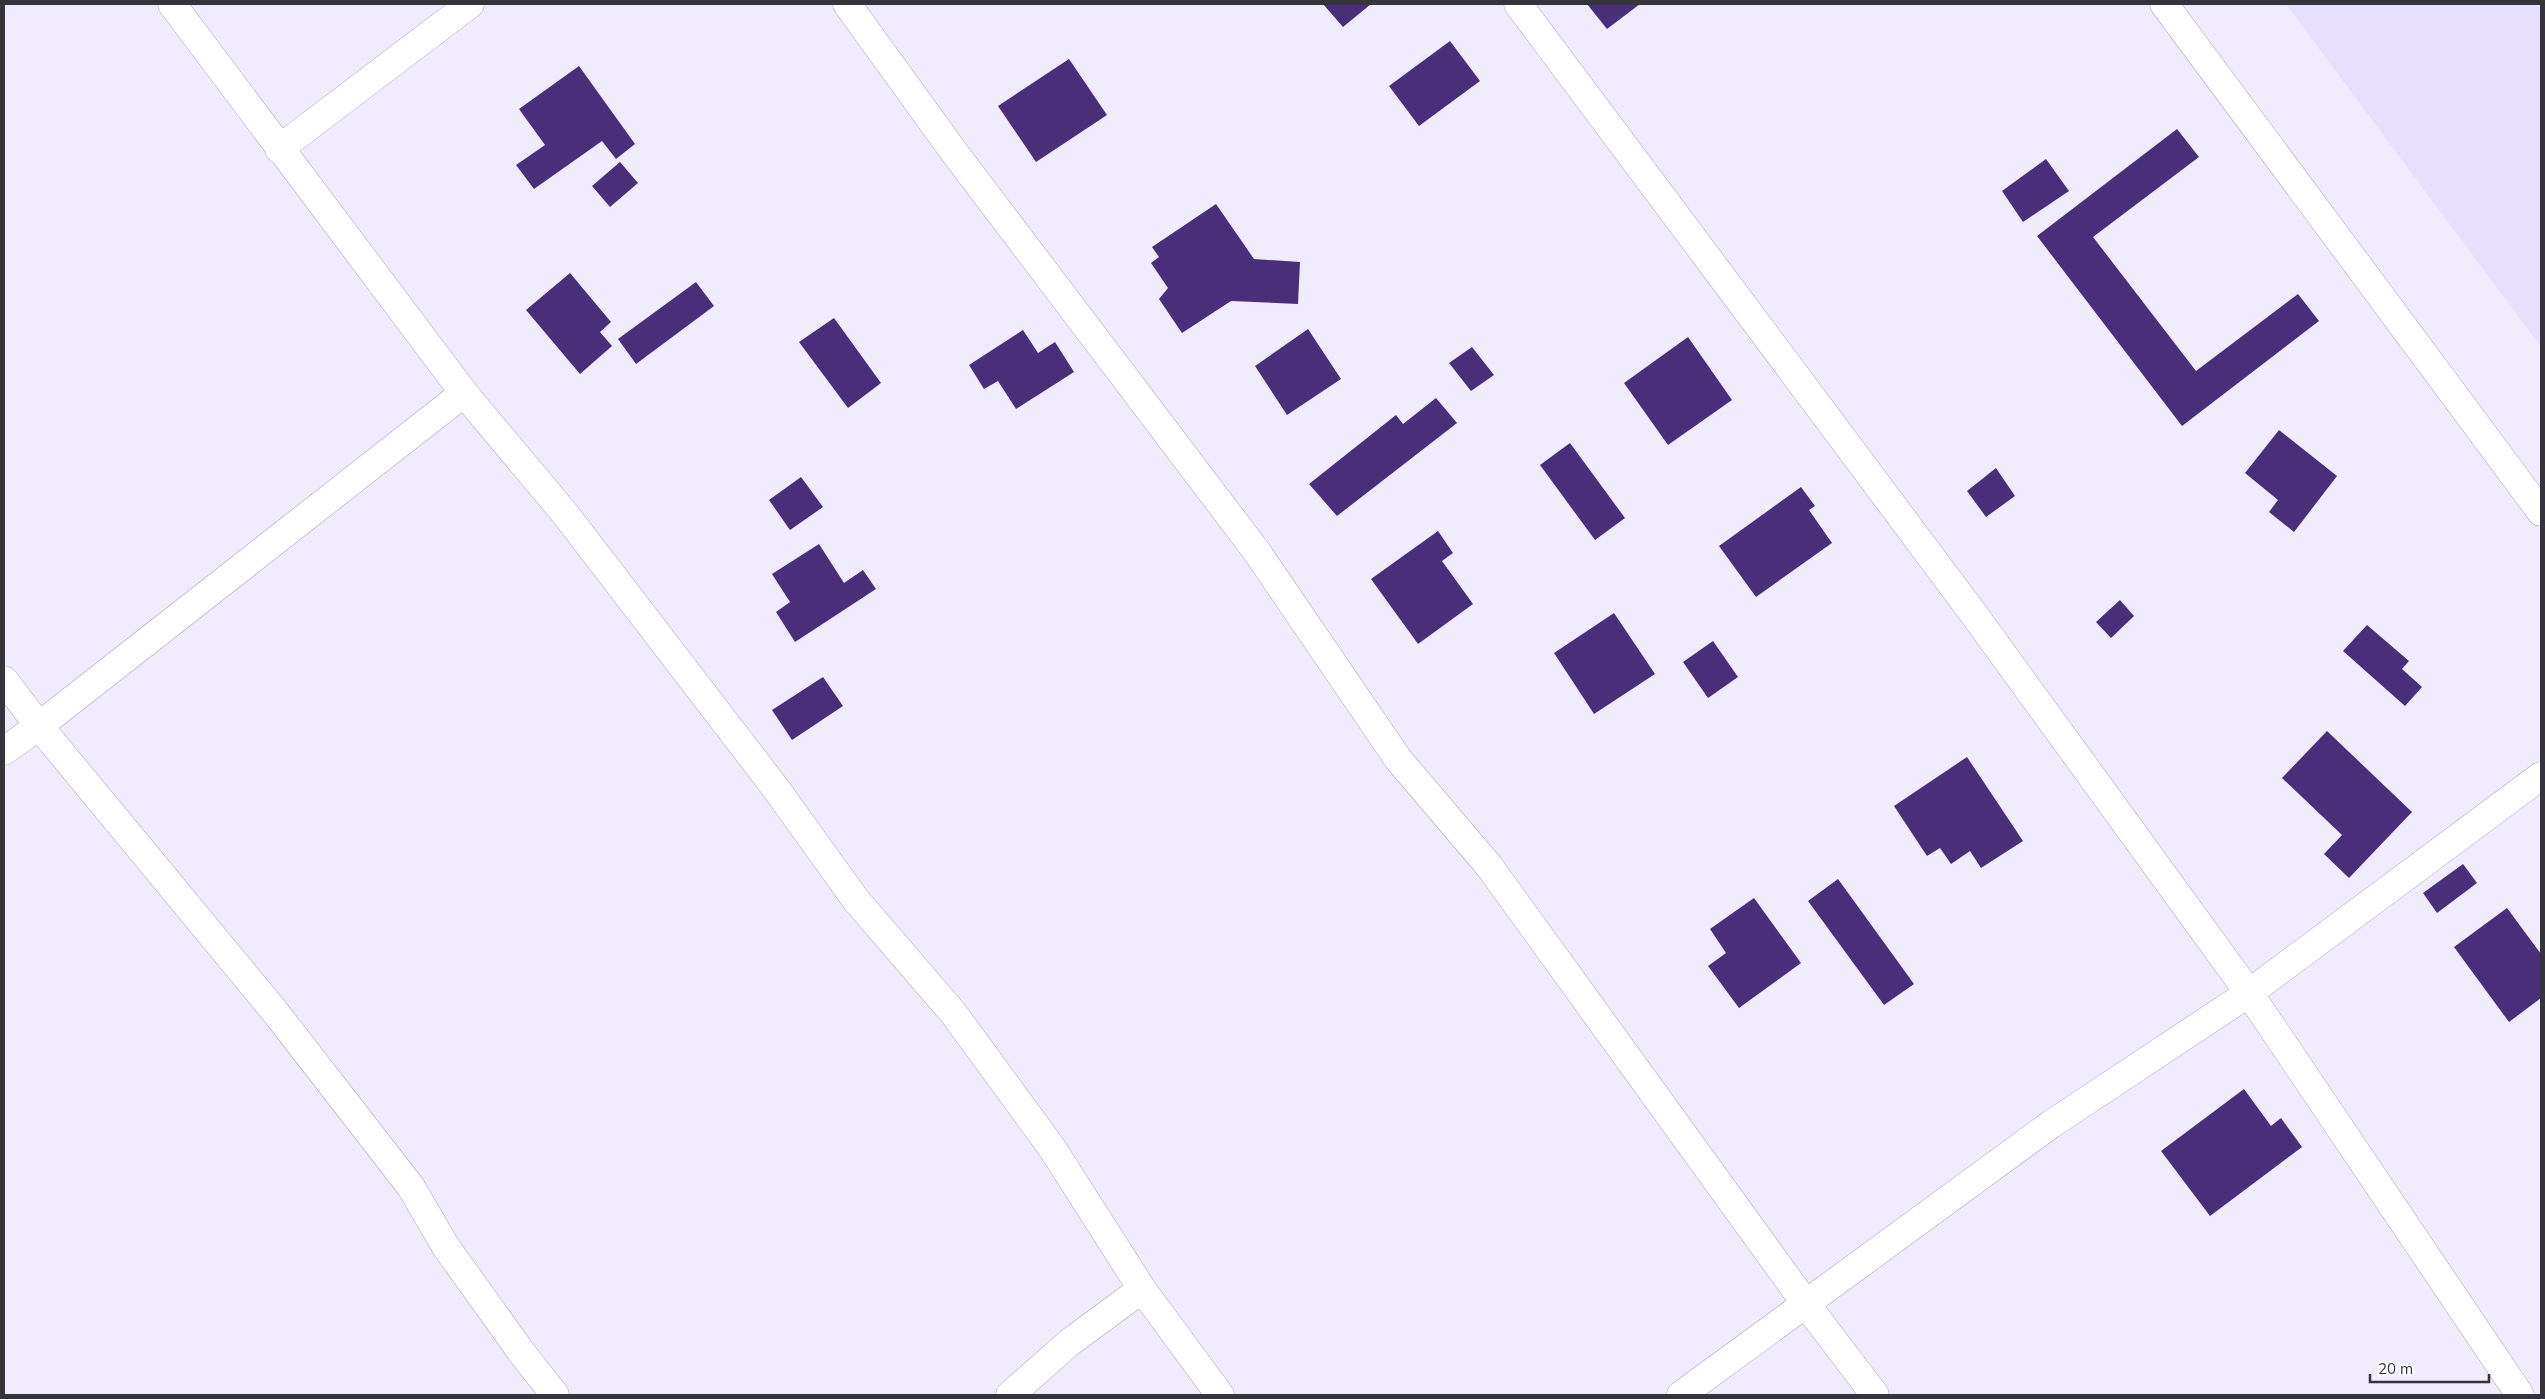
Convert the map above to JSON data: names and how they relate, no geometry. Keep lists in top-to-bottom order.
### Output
{
  "scale_bar": "20 m"
}
